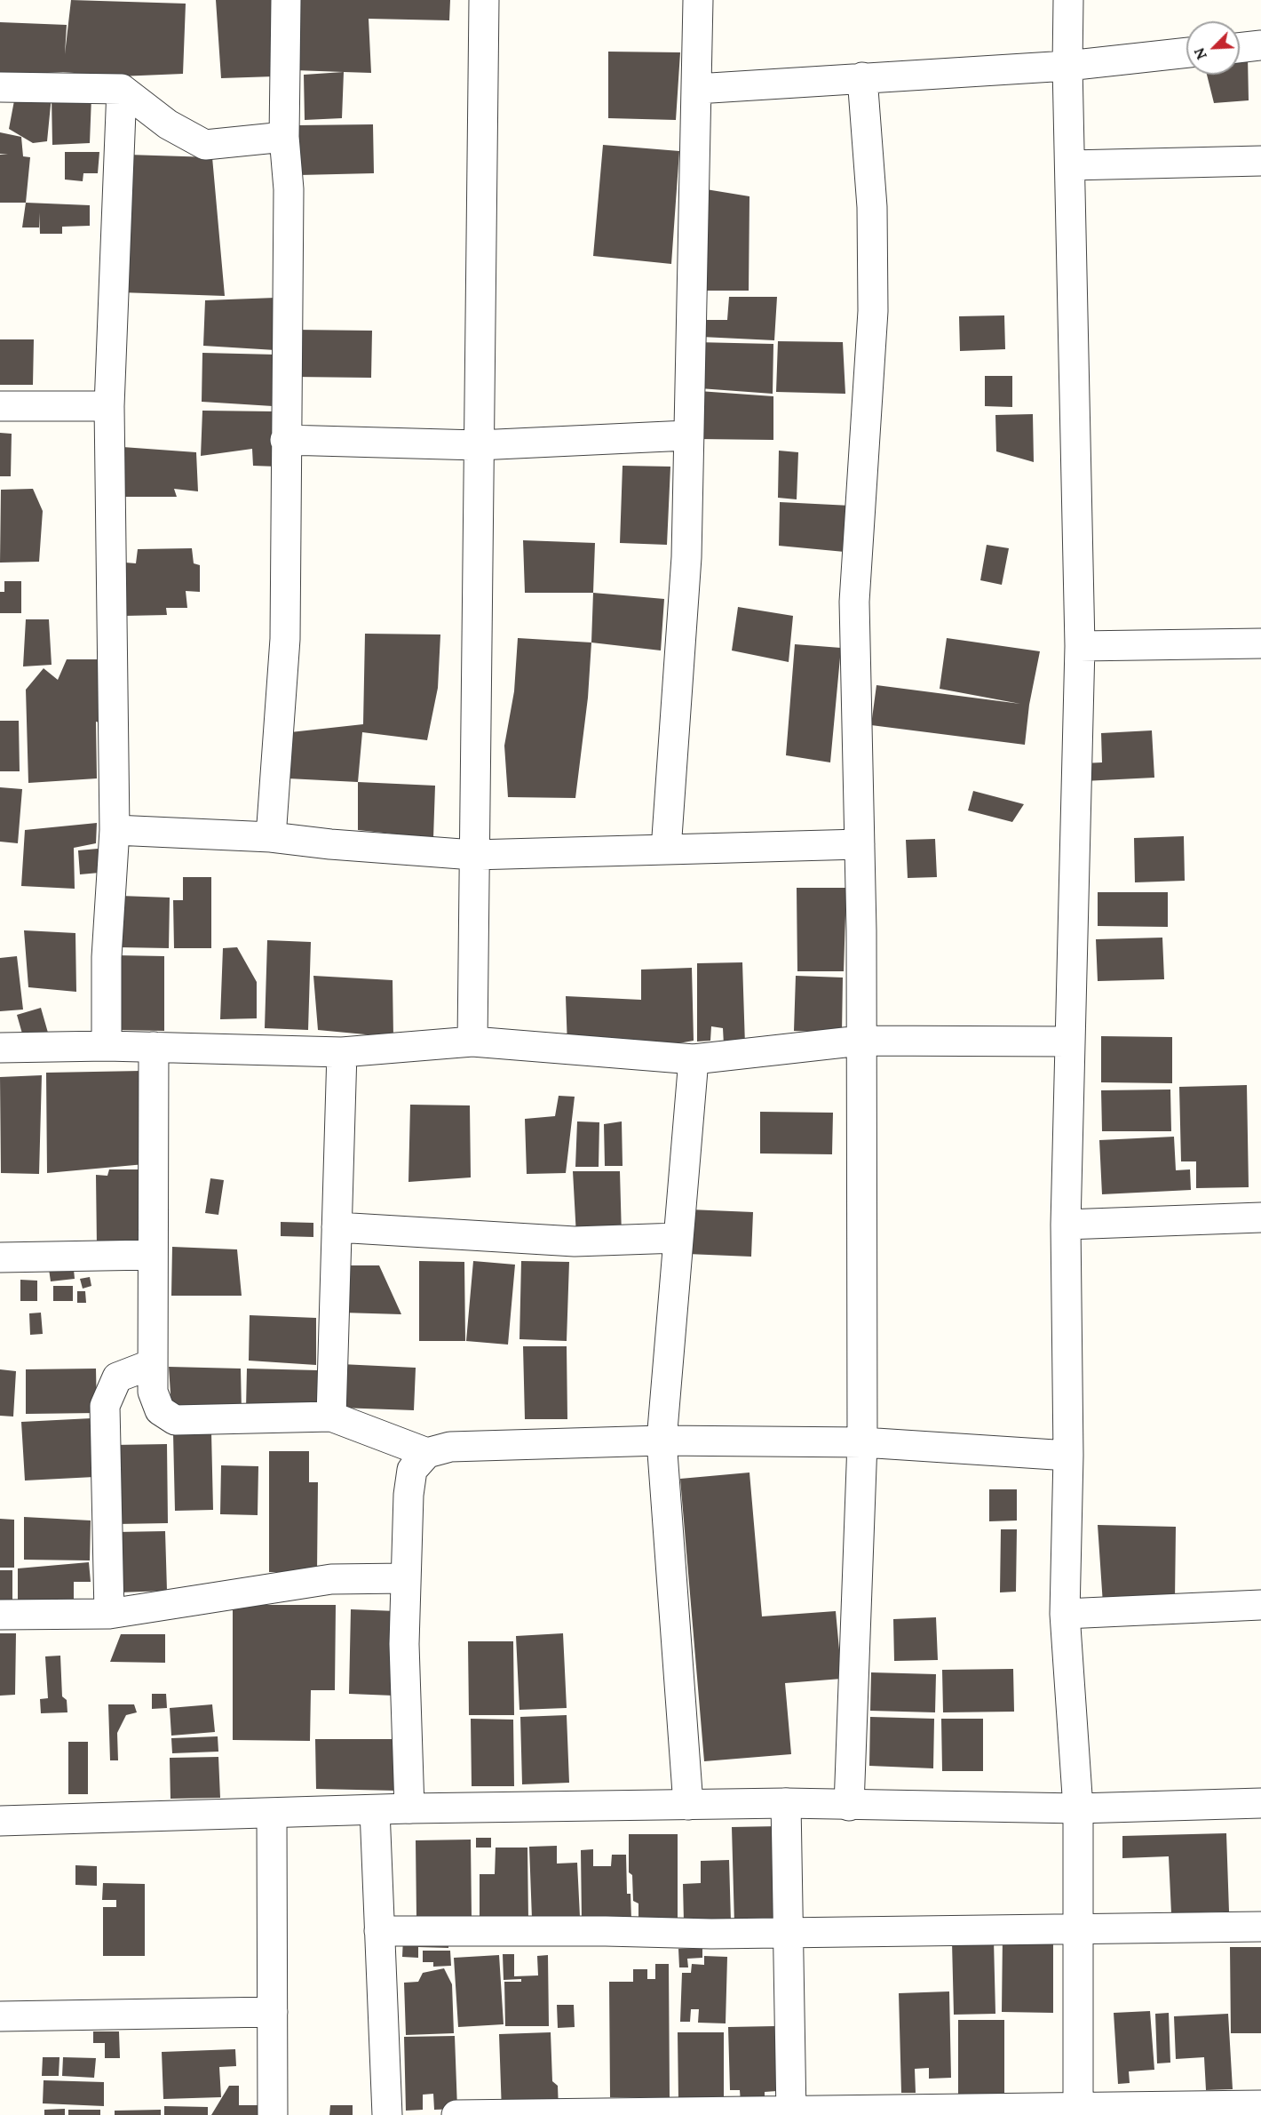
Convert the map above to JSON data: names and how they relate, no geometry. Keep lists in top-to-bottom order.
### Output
{
  "north": "bottom left"
}
